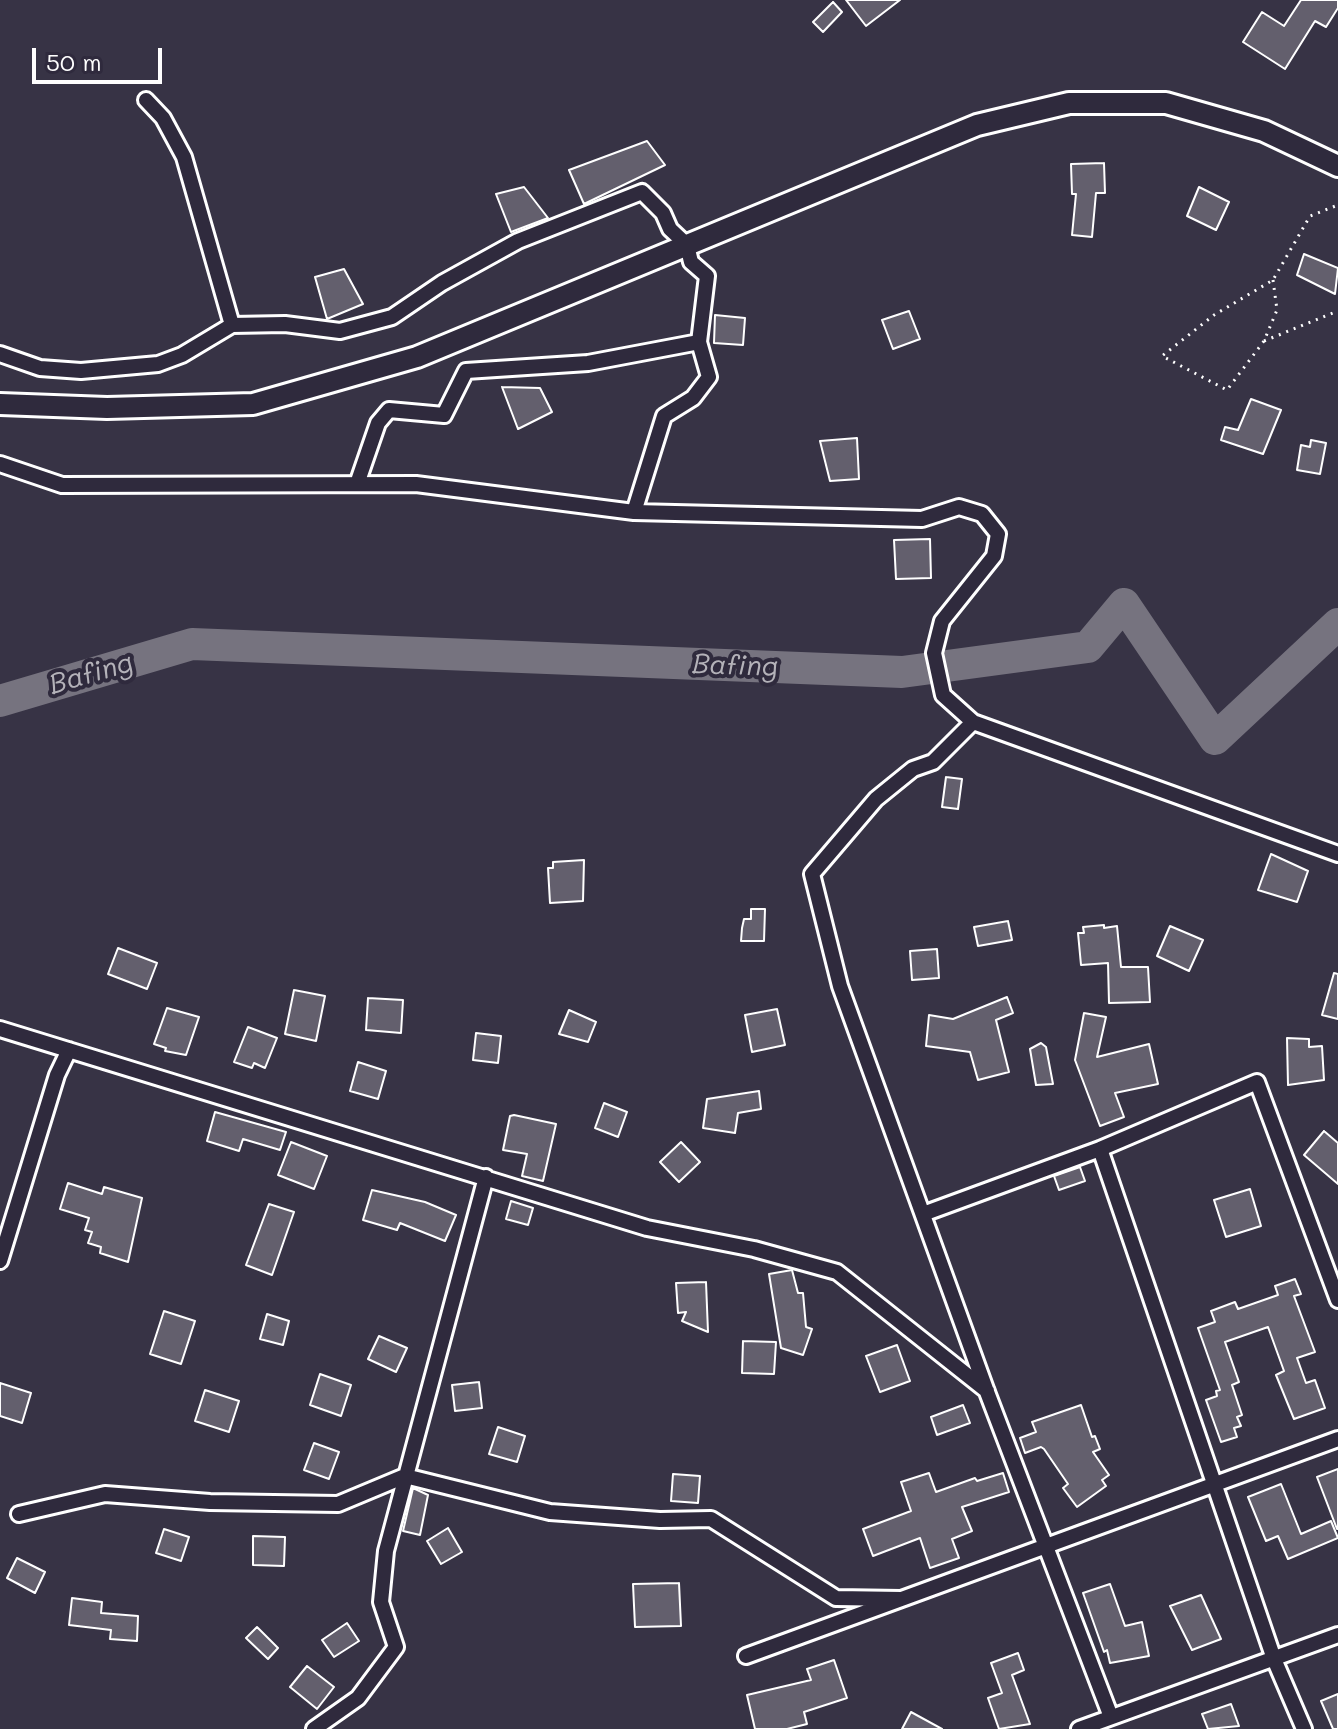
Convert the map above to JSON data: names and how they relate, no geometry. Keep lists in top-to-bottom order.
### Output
{
  "water": ["Bafing"],
  "scale_bar": "50 m"
}
